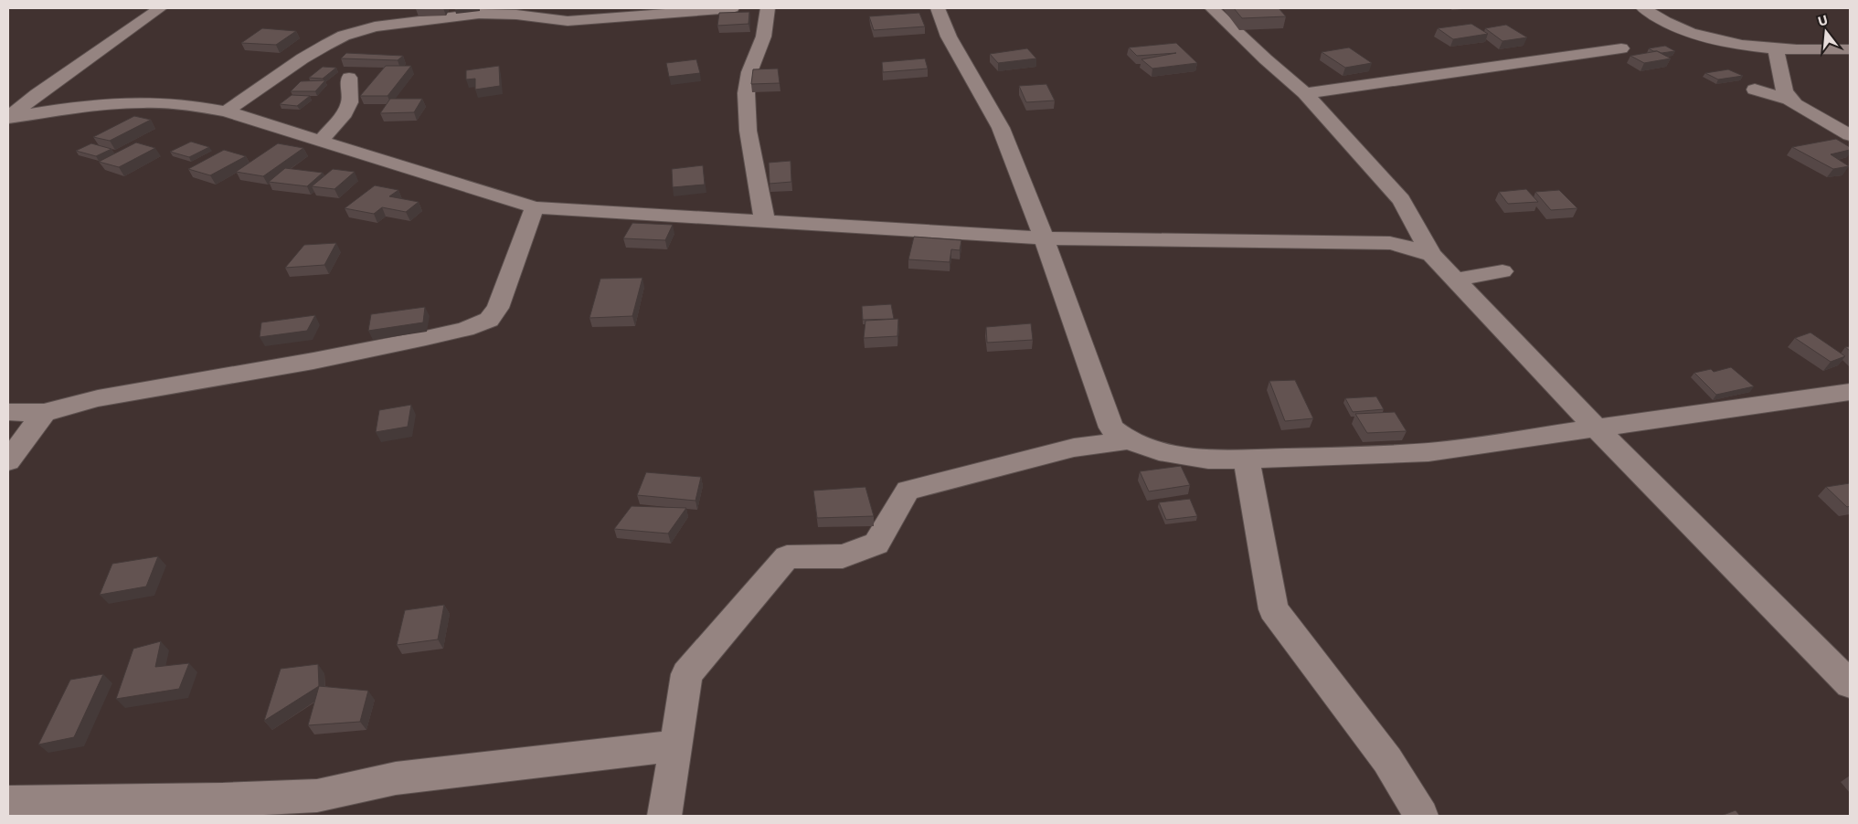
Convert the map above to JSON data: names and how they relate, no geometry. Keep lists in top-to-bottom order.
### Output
{
  "north": "top"
}
